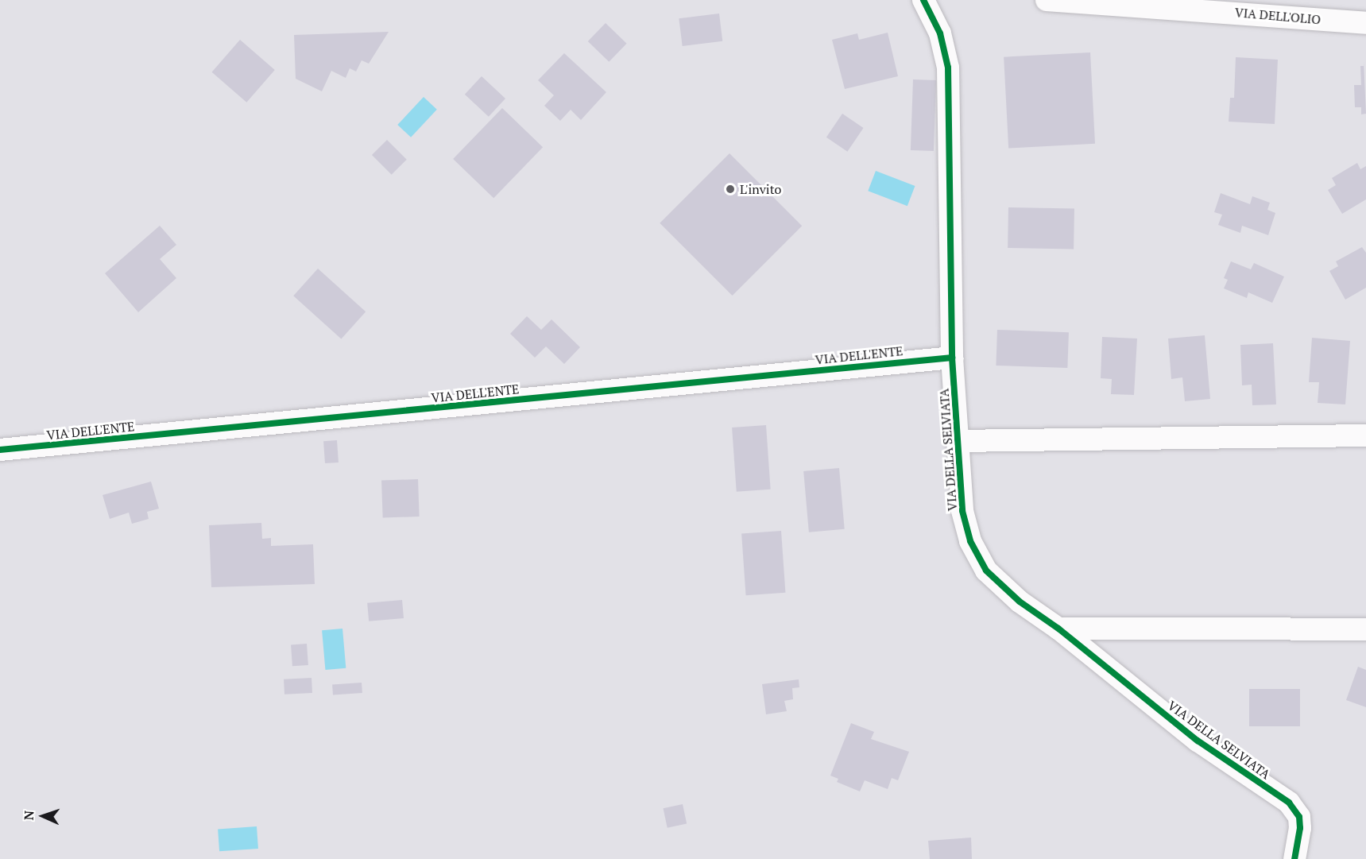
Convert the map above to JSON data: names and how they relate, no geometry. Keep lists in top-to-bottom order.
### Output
{
  "streets": {
    "street": ["VIA DELL'OLIO", "VIA DELL'ENTE", "VIA DELLA SELVIATA"]
  },
  "crossings": [
    ["VIA DELL'ENTE", "VIA DELLA SELVIATA"]
  ],
  "places": ["L'invito"],
  "north": "left"
}
